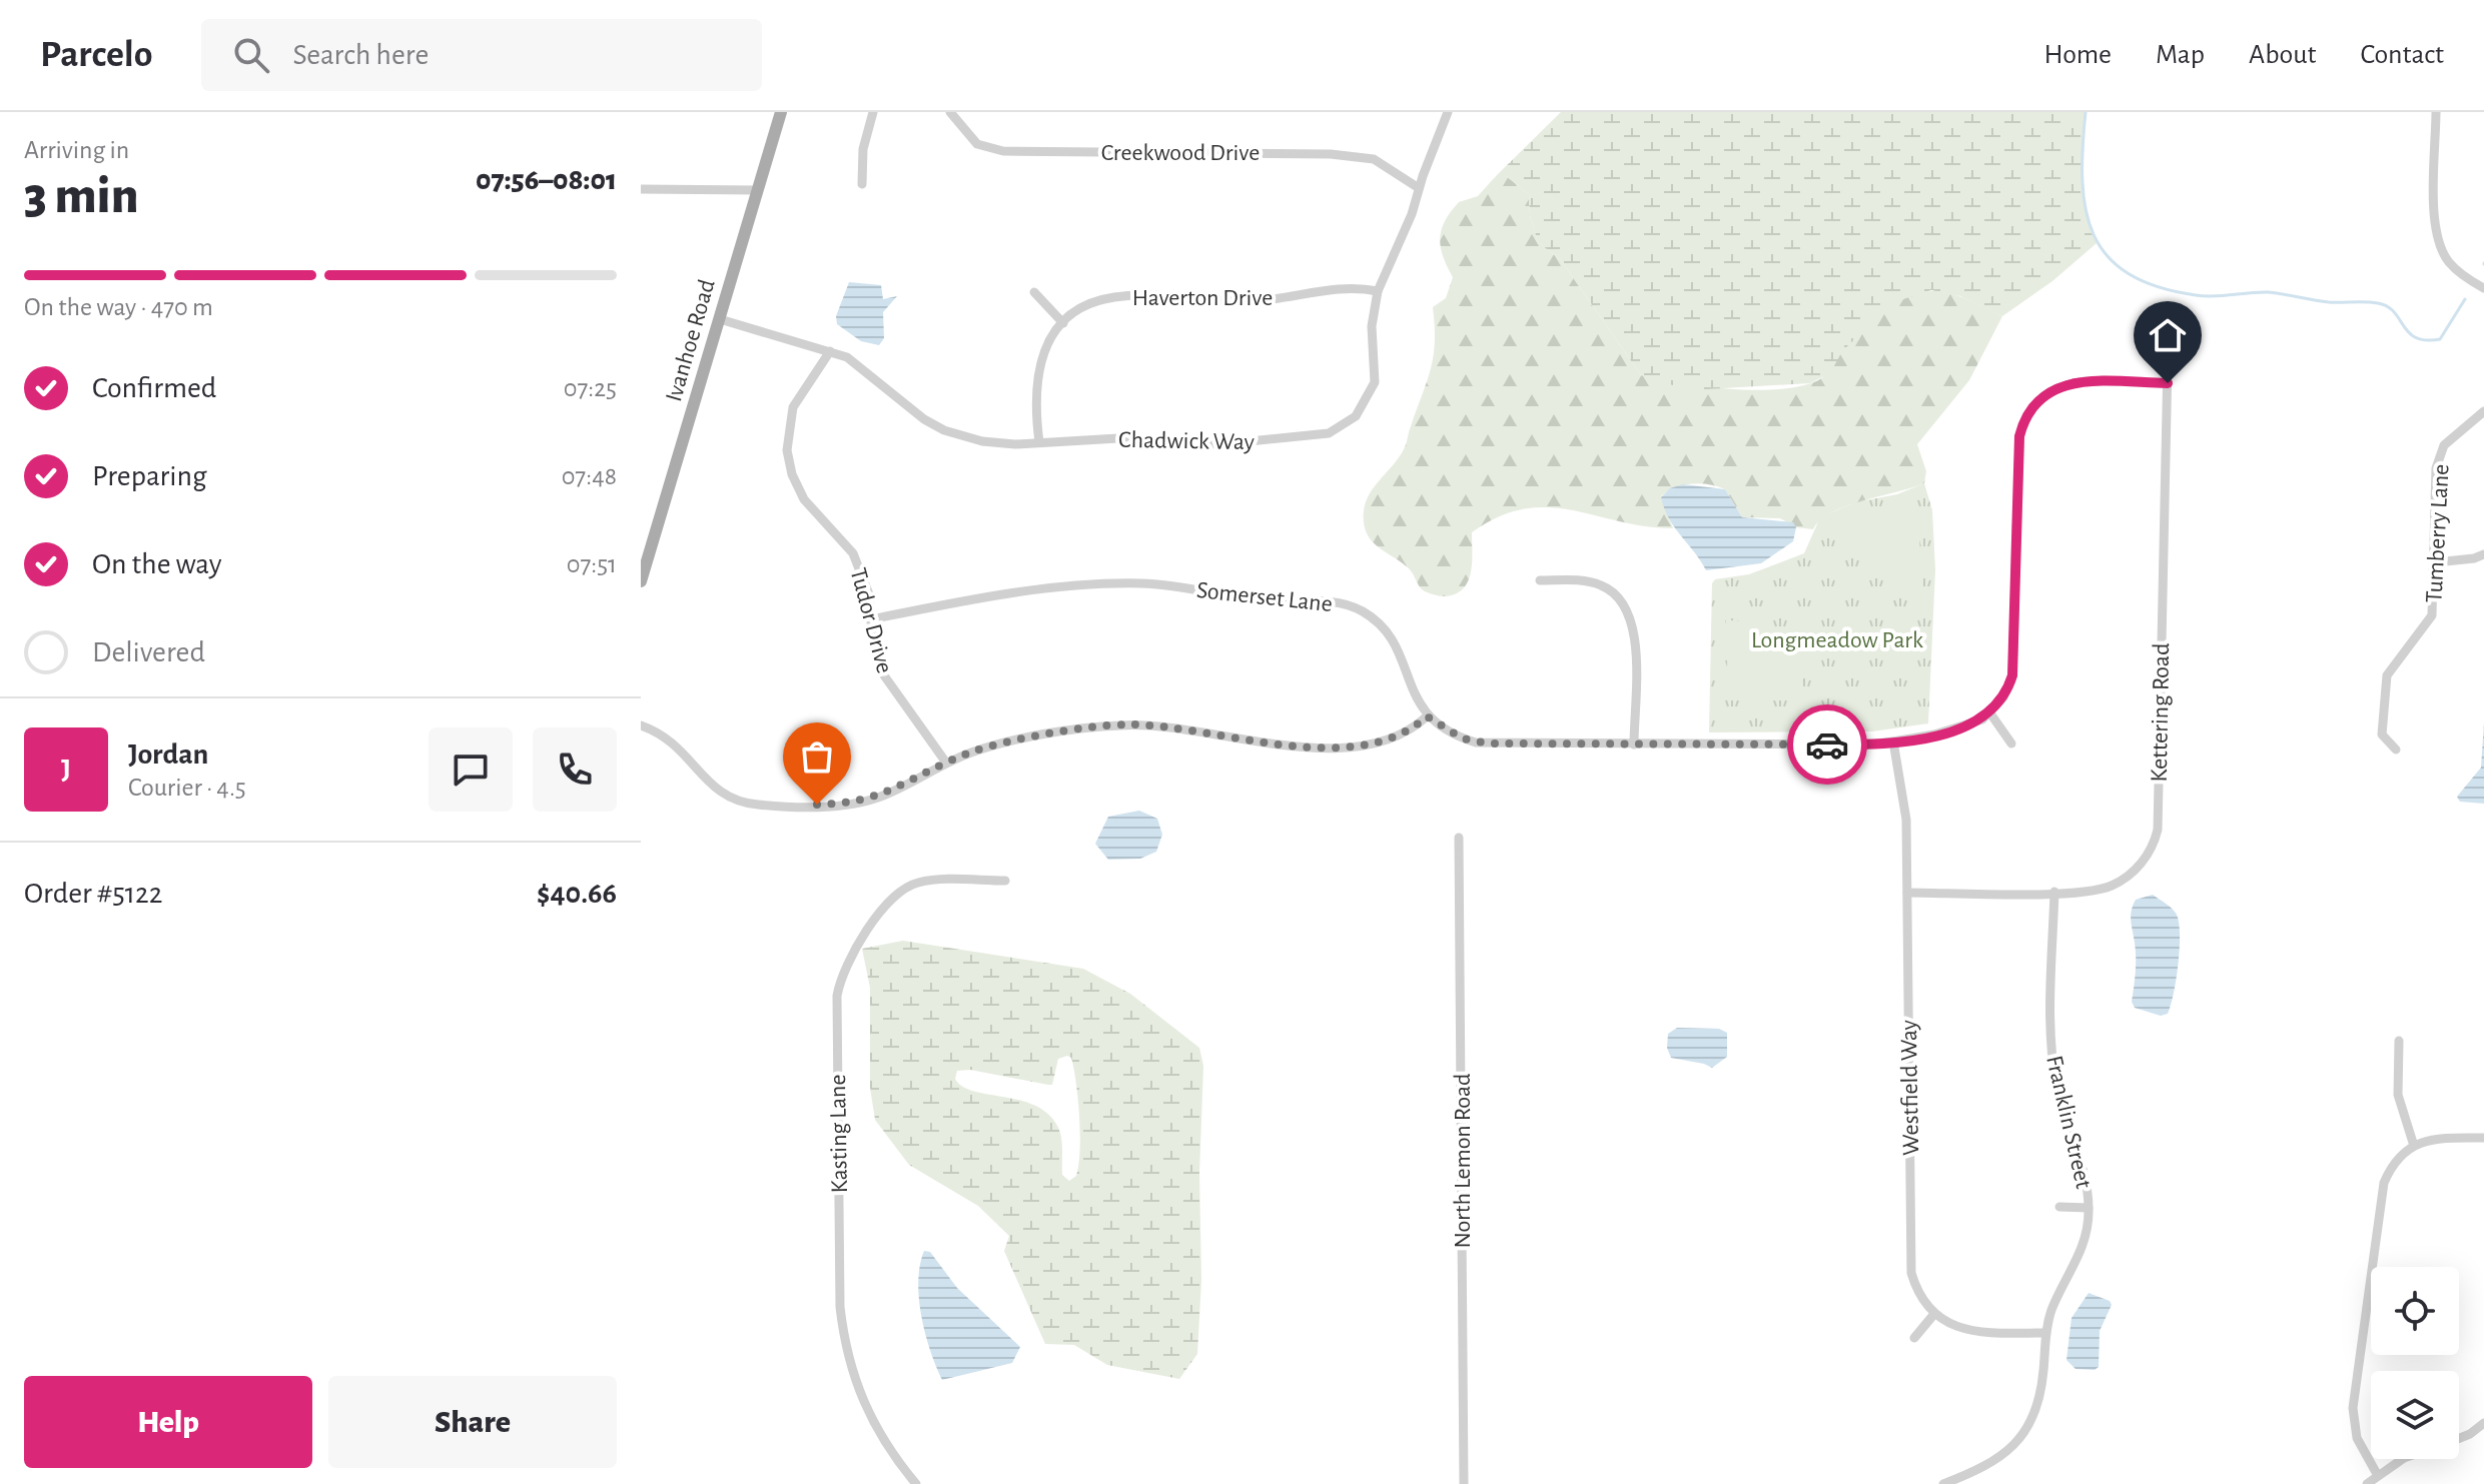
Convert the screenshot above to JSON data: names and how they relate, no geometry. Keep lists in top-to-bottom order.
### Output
{
  "streets": {
    "main road": ["Ivanhoe Road"],
    "street": [
      "Creekwood Drive",
      "Haverton Drive",
      "Chadwick Way",
      "Tumberry Lane",
      "Somerset Lane",
      "Tudor Drive",
      "Kettering Road",
      "Westfield Way",
      "Franklin Street",
      "Kasting Lane",
      "North Lemon Road"
    ]
  },
  "crossings": [
    ["Creekwood Drive", "Chadwick Way"],
    ["Haverton Drive", "Chadwick Way"],
    ["Ivanhoe Road", "Chadwick Way"],
    ["Chadwick Way", "Tudor Drive"],
    ["Somerset Lane", "Tudor Drive"],
    ["Kettering Road", "Westfield Way"],
    ["Kettering Road", "Franklin Street"]
  ],
  "parks": ["Longmeadow Park"],
  "page": {
    "header": "Parcelo",
    "search": "Search here",
    "nav": [
      "Home",
      "Map",
      "About",
      "Contact"
    ],
    "heading": ["3 min", "Arriving in", "07:56–08:01"],
    "panel": [
      "Jordan",
      "Courier · 4.5",
      "Order #5122",
      "$40.66"
    ],
    "bar": "On the way · 470 m",
    "list": [
      ["Confirmed", "07:25"],
      ["Preparing", "07:48"],
      ["On the way", "07:51"],
      "Delivered"
    ],
    "round": "J",
    "buttons": ["Help", "Share"]
  }
}
